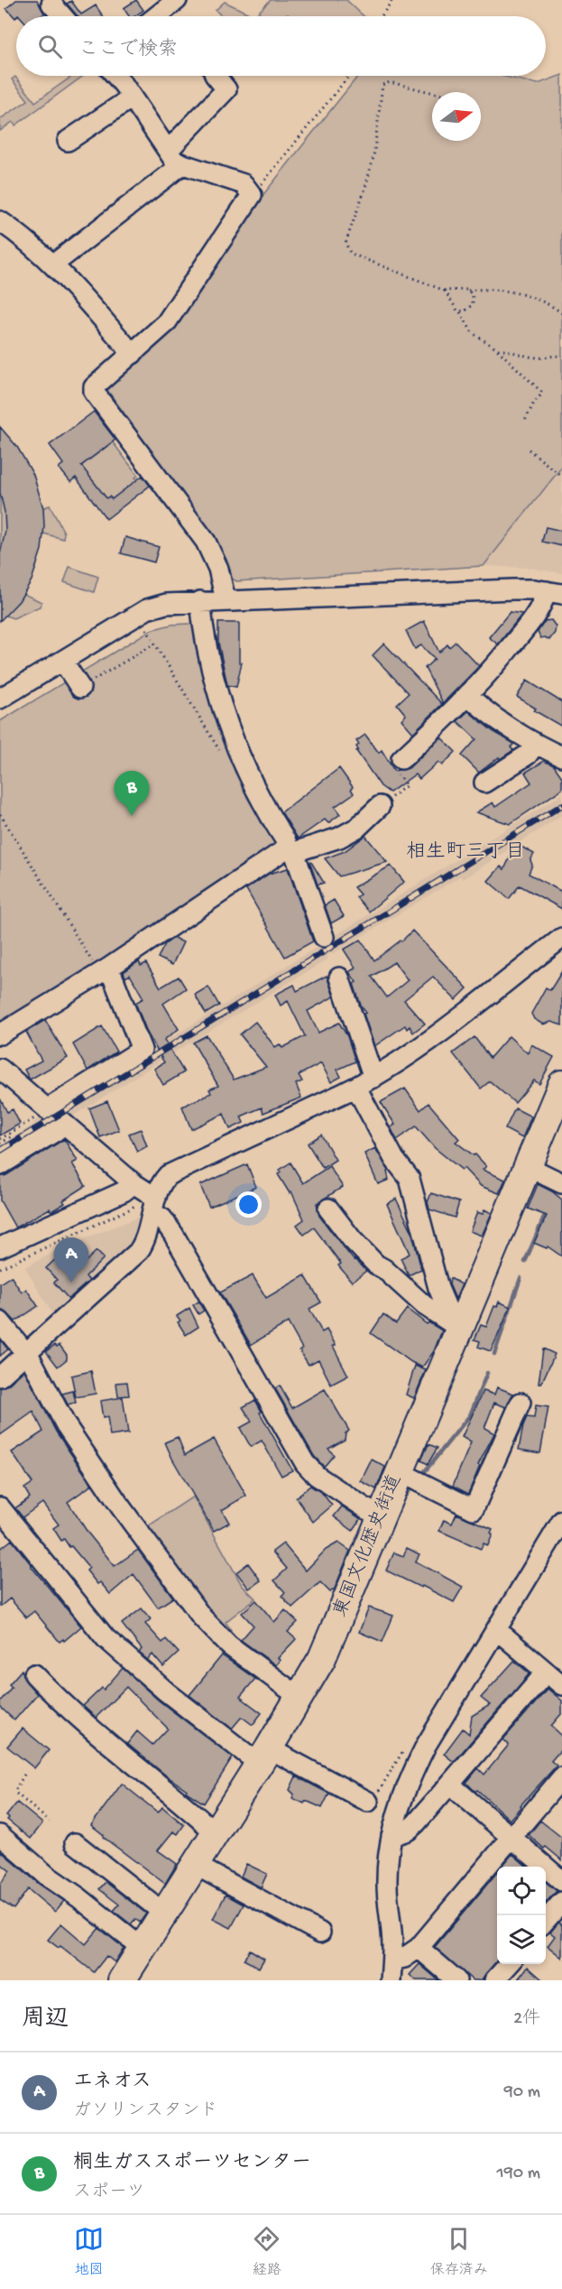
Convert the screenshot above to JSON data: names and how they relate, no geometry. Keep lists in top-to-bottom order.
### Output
{
  "streets": {
    "highway": ["東国文化歴史街道"]
  },
  "districts": ["相生町三丁目"],
  "north": "right",
  "page": {
    "search": "ここで検索",
    "pins": ["B", "A"],
    "heading": ["周辺", "2件"],
    "list": [
      {
        "mark": "A",
        "name": "エネオス",
        "note": "ガソリンスタンド",
        "value": "90 m"
      },
      {
        "mark": "B",
        "name": "桐生ガススポーツセンター",
        "note": "スポーツ",
        "value": "190 m"
      }
    ],
    "nav": ["地図", "経路", "保存済み"]
  }
}
